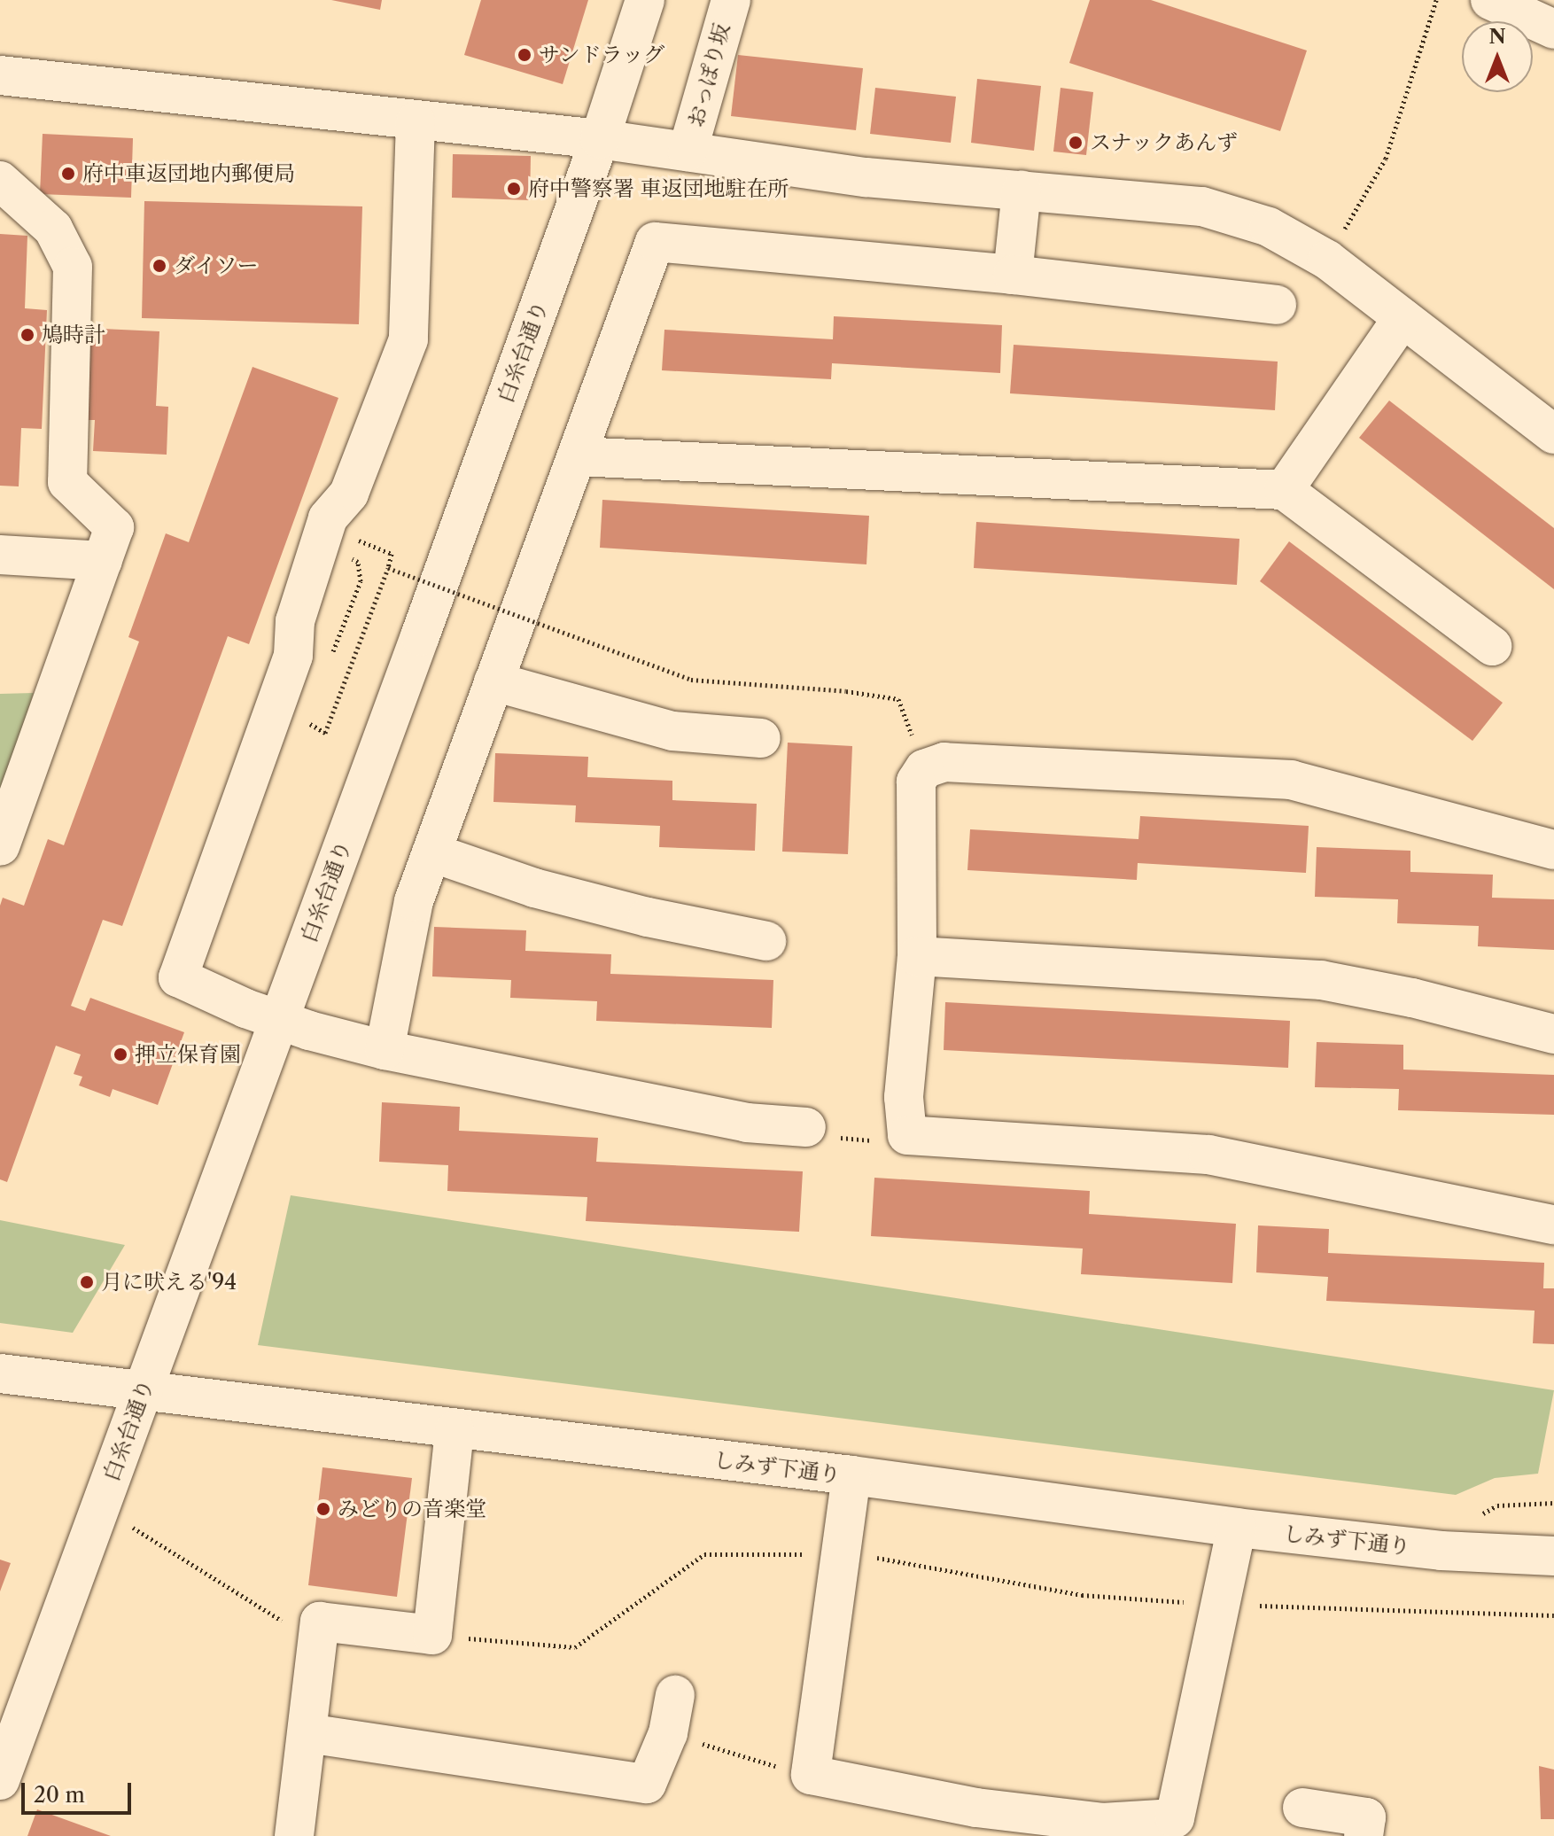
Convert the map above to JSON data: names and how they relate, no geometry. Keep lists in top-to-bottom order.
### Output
{
  "streets": {
    "street": ["おっぽり坂", "白糸台通り", "しみず下通り"]
  },
  "crossings": [
    ["白糸台通り", "しみず下通り"]
  ],
  "places": [
    "サンドラッグ",
    "スナックあんず",
    "府中車返団地内郵便局",
    "府中警察署 車返団地駐在所",
    "ダイソー",
    "鳩時計",
    "押立保育園",
    "月に吠える'94",
    "みどりの音楽堂"
  ],
  "scale_bar": "20 m",
  "north": "top"
}
